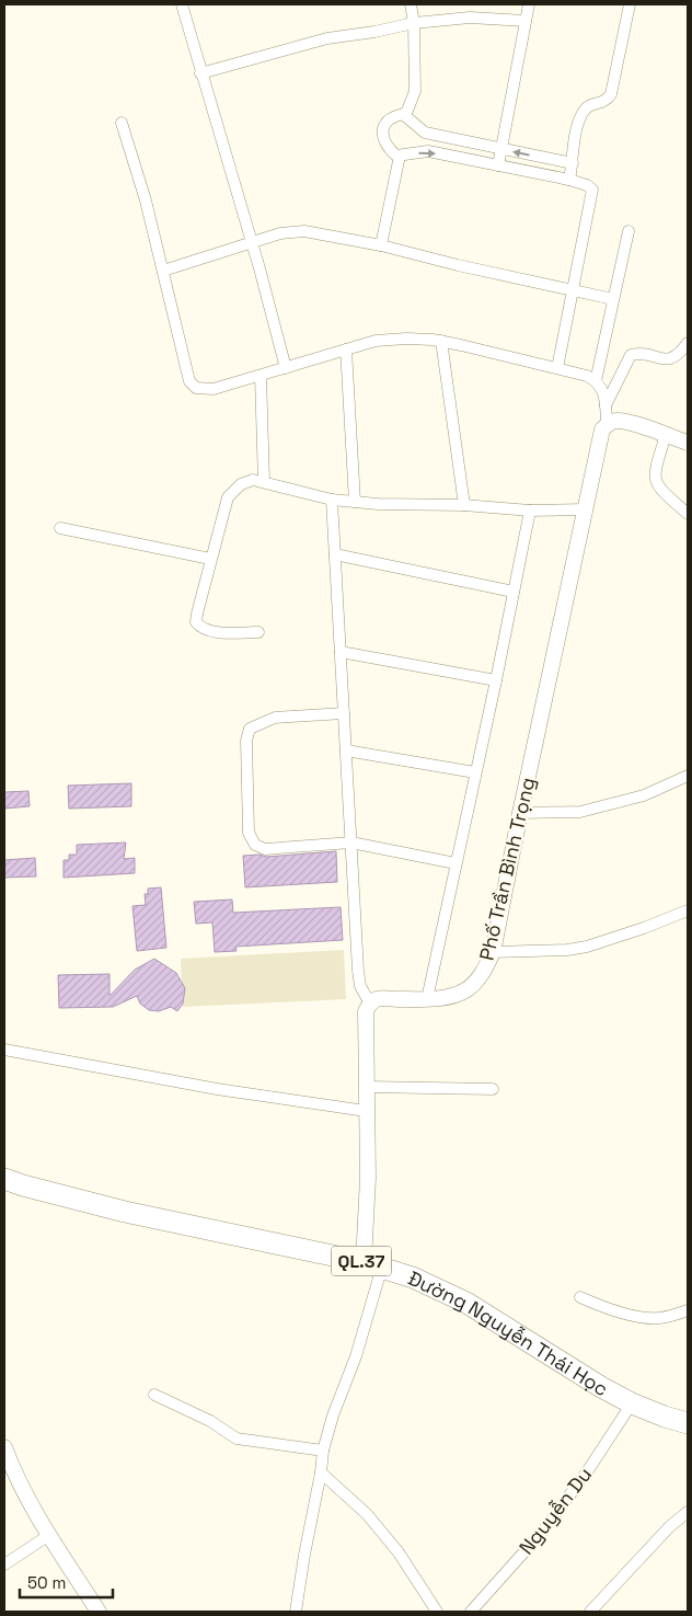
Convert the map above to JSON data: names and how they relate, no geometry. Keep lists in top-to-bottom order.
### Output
{
  "streets": {
    "highway": ["QL.37", "Đường Nguyễn Thái Học"],
    "street": ["Phố Trần Bình Trọng", "Nguyễn Du"]
  },
  "crossings": [
    ["Đường Nguyễn Thái Học", "Nguyễn Du"]
  ],
  "scale_bar": "50 m"
}
